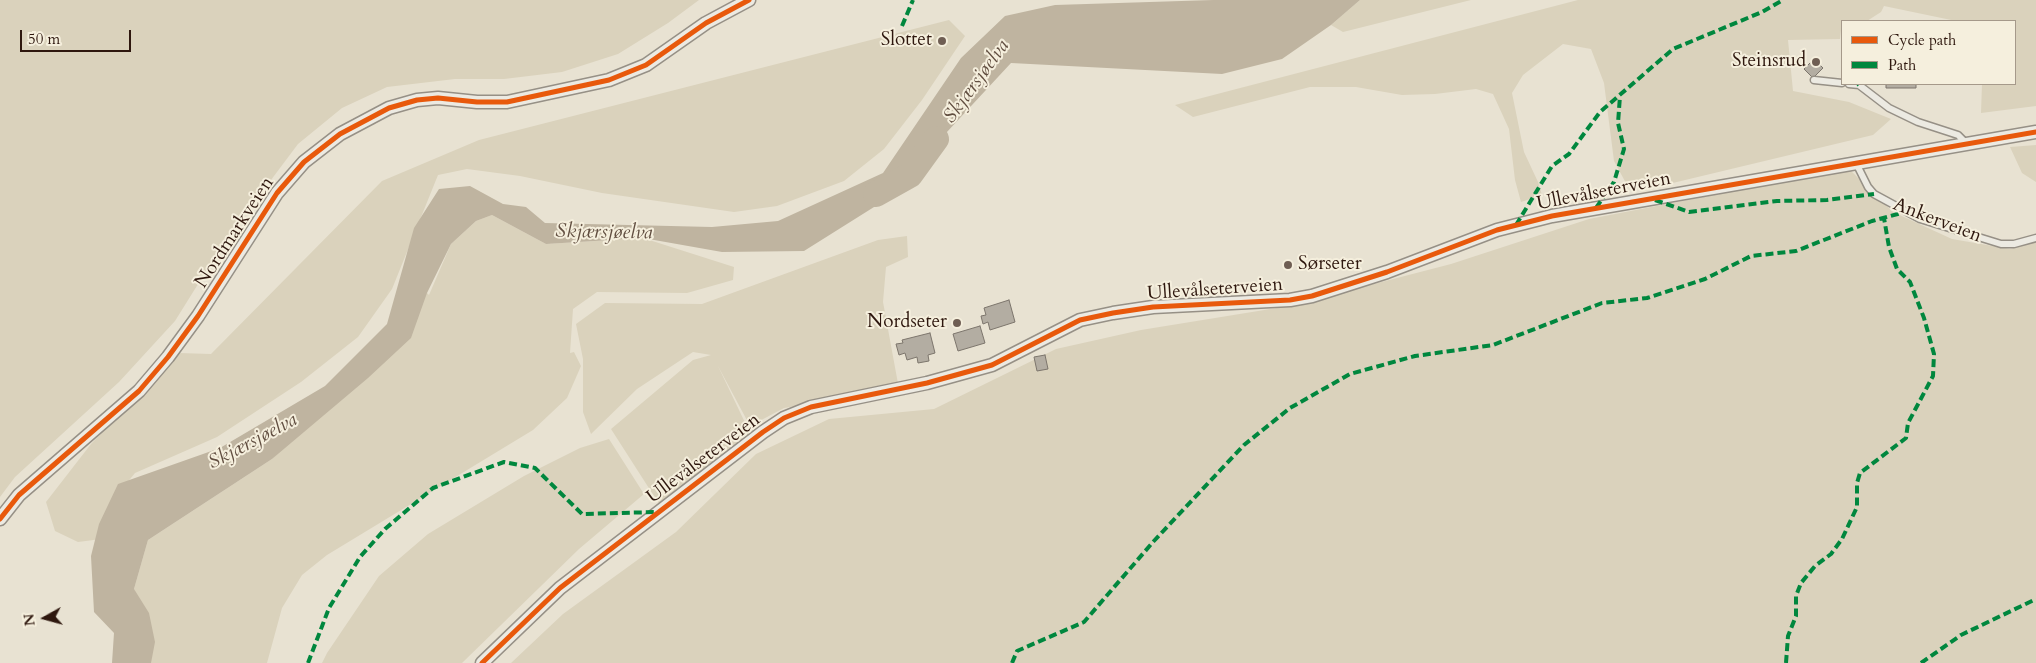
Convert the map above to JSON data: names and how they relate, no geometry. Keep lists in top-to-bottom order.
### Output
{
  "streets": {
    "street": ["Ullevålseterveien", "Nordmarkveien"],
    "lane": ["Ankerveien"]
  },
  "crossings": [
    ["Ullevålseterveien", "Ankerveien"]
  ],
  "water": ["Skjærsjøelva"],
  "places": [
    "Slottet",
    "Steinsrud",
    "Sørseter",
    "Nordseter"
  ],
  "legend": ["Cycle path", "Path"],
  "scale_bar": "50 m",
  "north": "left"
}
